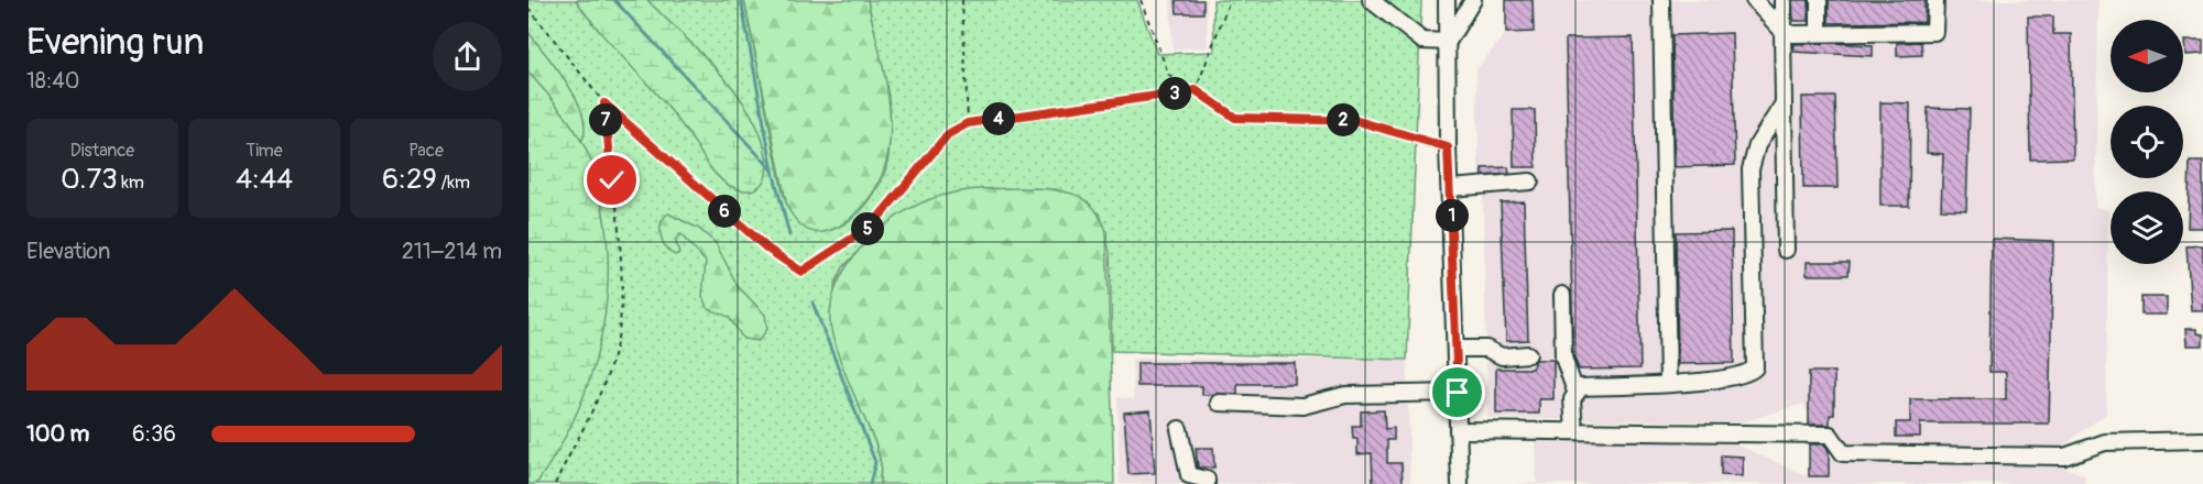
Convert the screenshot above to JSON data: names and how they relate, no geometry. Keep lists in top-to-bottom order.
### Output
{
  "north": "left",
  "page": {
    "heading": ["Evening run", "18:40"],
    "pins": [
      "3",
      "4",
      "2",
      "7",
      "6",
      "1",
      "5"
    ],
    "stats": [
      ["Distance", "0.73 km"],
      ["Time", "4:44"],
      ["Pace", "6:29 /km"]
    ],
    "chart": ["Elevation", "211–214 m"],
    "list": [
      {
        "name": "100 m",
        "note": "6:36"
      }
    ]
  }
}
